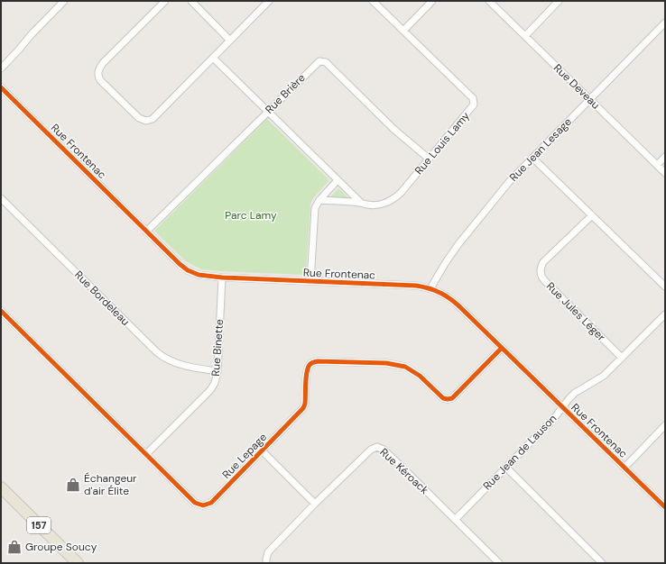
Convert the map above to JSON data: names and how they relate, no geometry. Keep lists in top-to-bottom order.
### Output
{
  "streets": {
    "main road": ["157"],
    "street": [
      "Rue Deveau",
      "Rue Brière",
      "Rue Louis Lamy",
      "Rue Jean Lesage",
      "Rue Frontenac",
      "Rue Bordeleau",
      "Rue Jules Léger",
      "Rue Binette",
      "Rue Jean de Lauson",
      "Rue Lepage",
      "Rue Kéroack"
    ]
  },
  "crossings": [
    ["Rue Deveau", "Rue Jean Lesage"],
    ["Rue Brière", "Rue Louis Lamy"],
    ["Rue Brière", "Rue Frontenac"],
    ["Rue Jean Lesage", "Rue Frontenac"],
    ["Rue Frontenac", "Rue Binette"],
    ["Rue Frontenac", "Rue Jean de Lauson"],
    ["Rue Frontenac", "Rue Lepage"],
    ["Rue Bordeleau", "Rue Binette"],
    ["Rue Jules Léger", "Rue Jean de Lauson"],
    ["Rue Binette", "Rue Lepage"],
    ["Rue Jean de Lauson", "Rue Kéroack"]
  ],
  "parks": ["Parc Lamy"],
  "places": {
    "shop": ["Échangeur d'air Élite", "Groupe Soucy"]
  }
}
